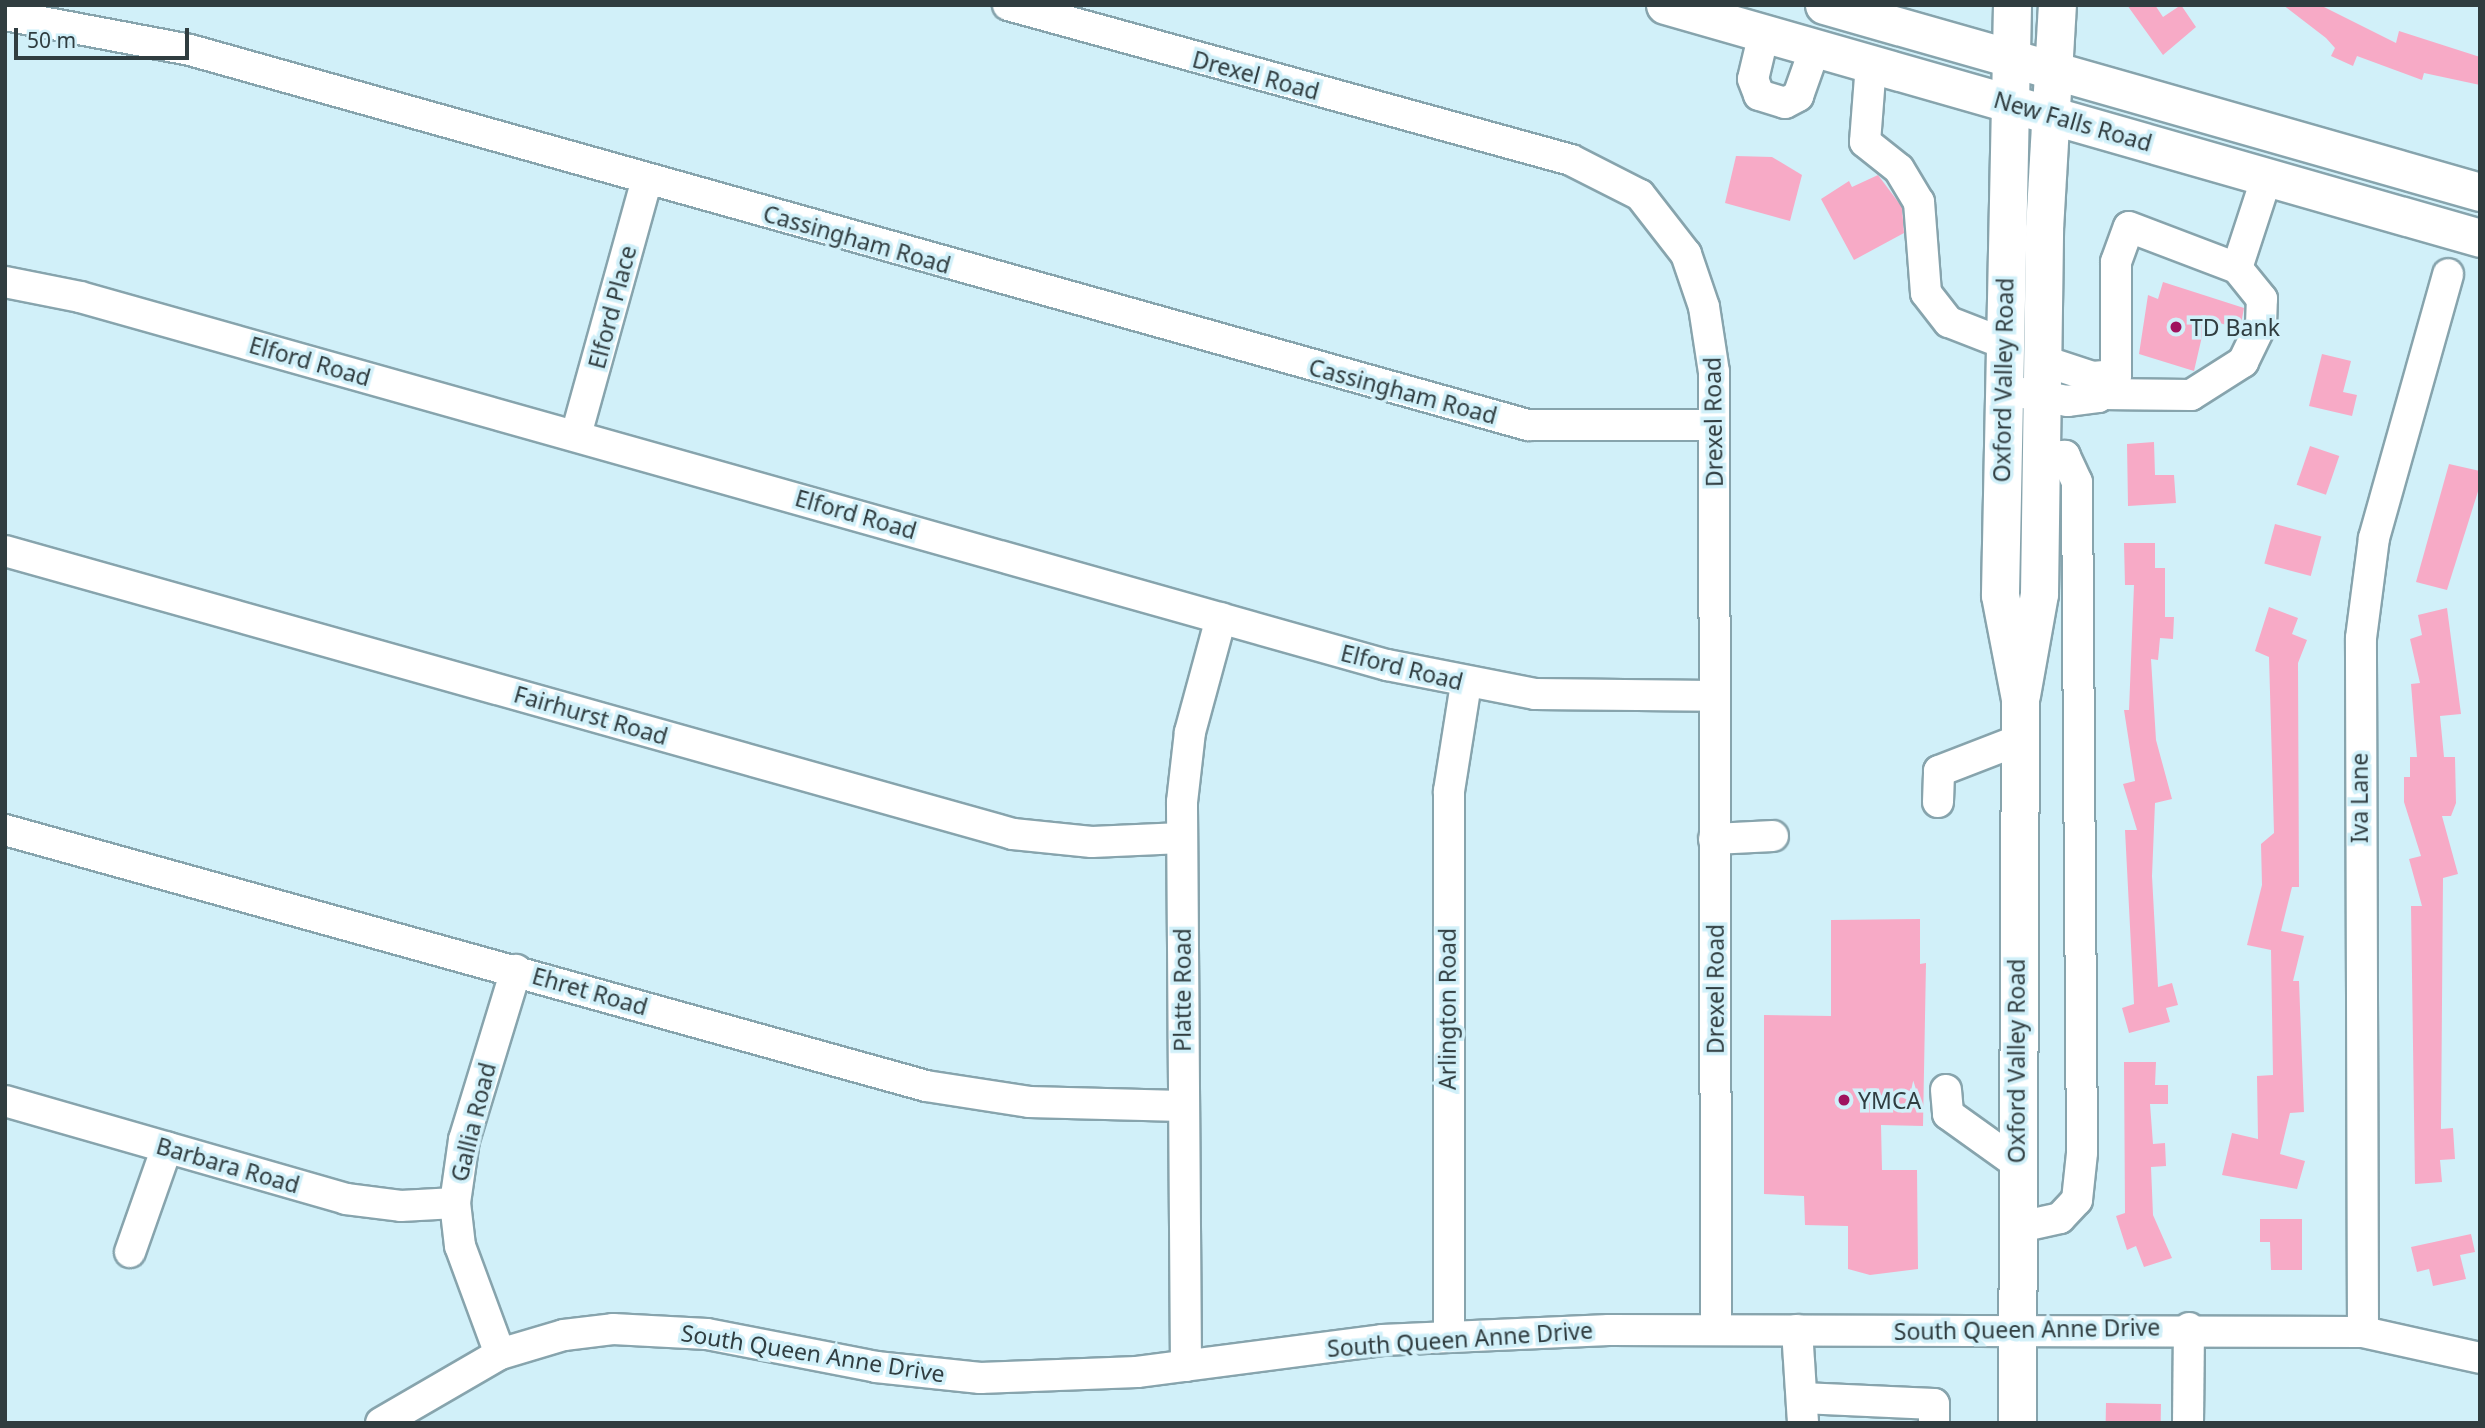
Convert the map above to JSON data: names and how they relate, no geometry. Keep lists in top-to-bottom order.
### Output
{
  "streets": {
    "main road": ["New Falls Road", "Oxford Valley Road"],
    "street": [
      "Drexel Road",
      "Cassingham Road",
      "Elford Place",
      "Elford Road",
      "Fairhurst Road",
      "Iva Lane",
      "Platte Road",
      "Ehret Road",
      "Arlington Road",
      "Gallia Road",
      "Barbara Road",
      "South Queen Anne Drive"
    ]
  },
  "crossings": [
    ["Drexel Road", "Cassingham Road"],
    ["Drexel Road", "Elford Road"],
    ["Drexel Road", "South Queen Anne Drive"],
    ["New Falls Road", "Oxford Valley Road"],
    ["Cassingham Road", "Elford Place"],
    ["Elford Place", "Elford Road"],
    ["Elford Road", "Platte Road"],
    ["Elford Road", "Arlington Road"],
    ["Oxford Valley Road", "South Queen Anne Drive"],
    ["Fairhurst Road", "Platte Road"],
    ["Iva Lane", "South Queen Anne Drive"],
    ["Platte Road", "Ehret Road"],
    ["Platte Road", "South Queen Anne Drive"],
    ["Ehret Road", "Gallia Road"],
    ["Arlington Road", "South Queen Anne Drive"],
    ["Gallia Road", "Barbara Road"],
    ["Gallia Road", "South Queen Anne Drive"]
  ],
  "places": ["TD Bank", "YMCA"],
  "scale_bar": "50 m"
}
